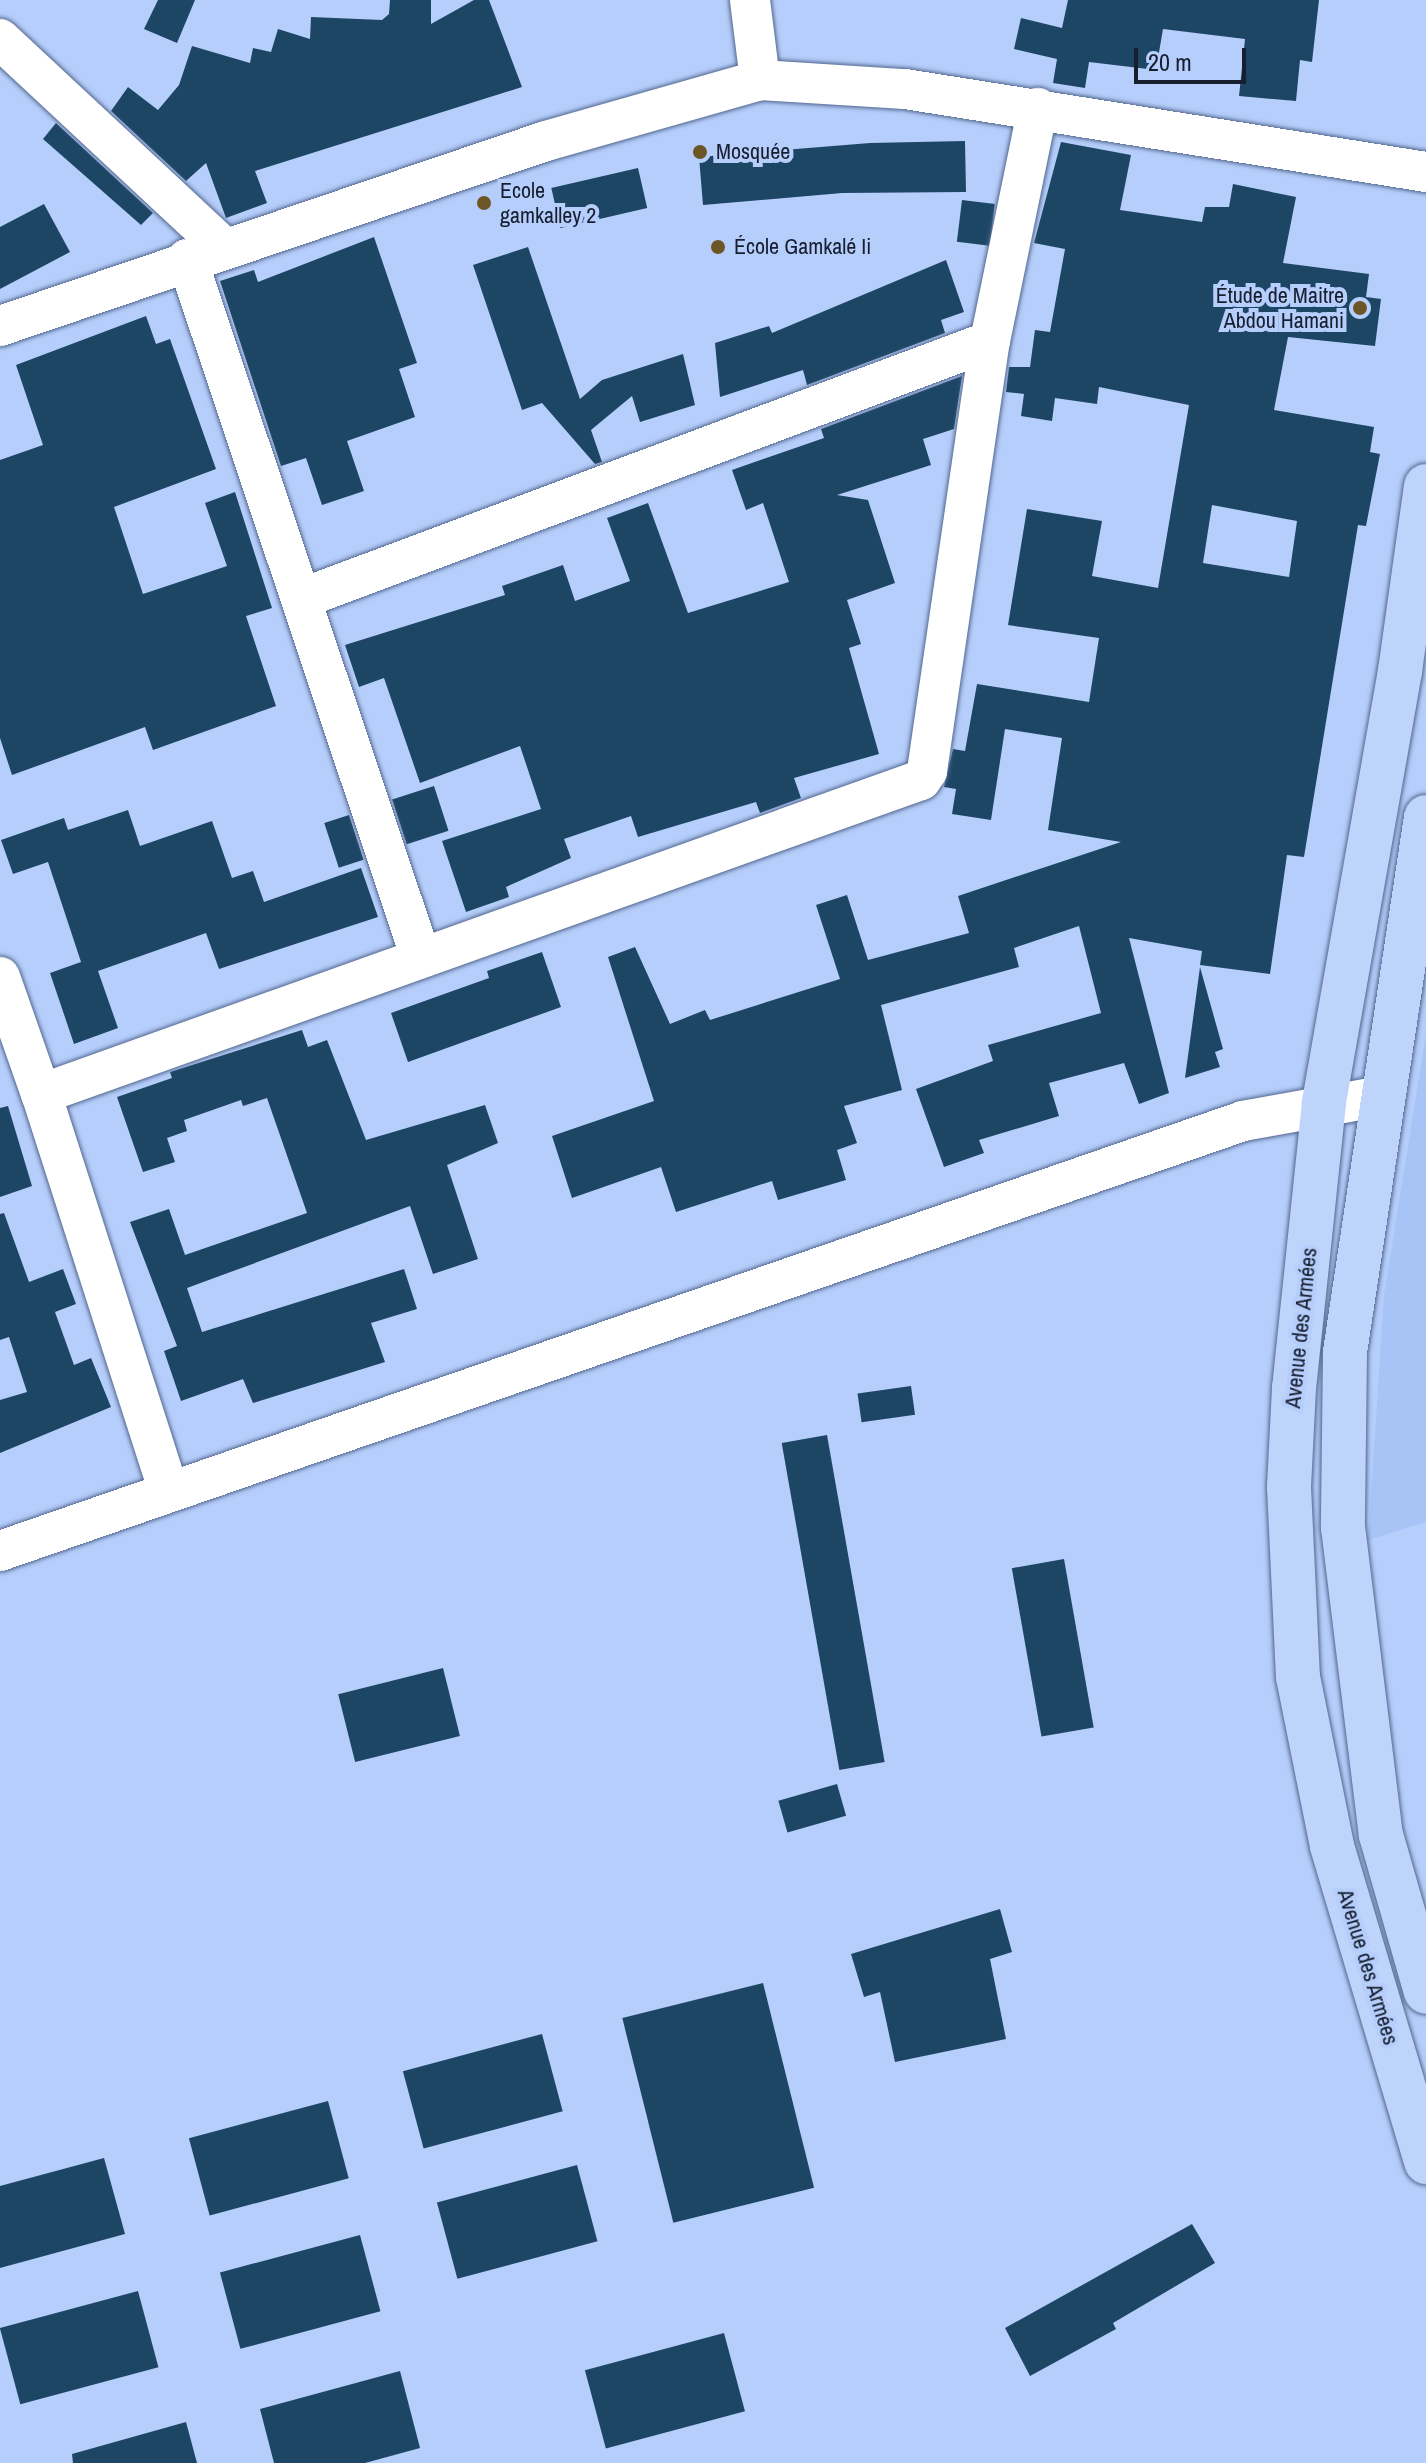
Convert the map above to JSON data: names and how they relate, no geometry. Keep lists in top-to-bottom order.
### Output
{
  "streets": {
    "highway": ["Avenue des Armées"]
  },
  "places": [
    "Mosquée",
    "Ecole gamkalley 2",
    "École Gamkalé Ii",
    "Étude de Maitre Abdou Hamani"
  ],
  "scale_bar": "20 m"
}
